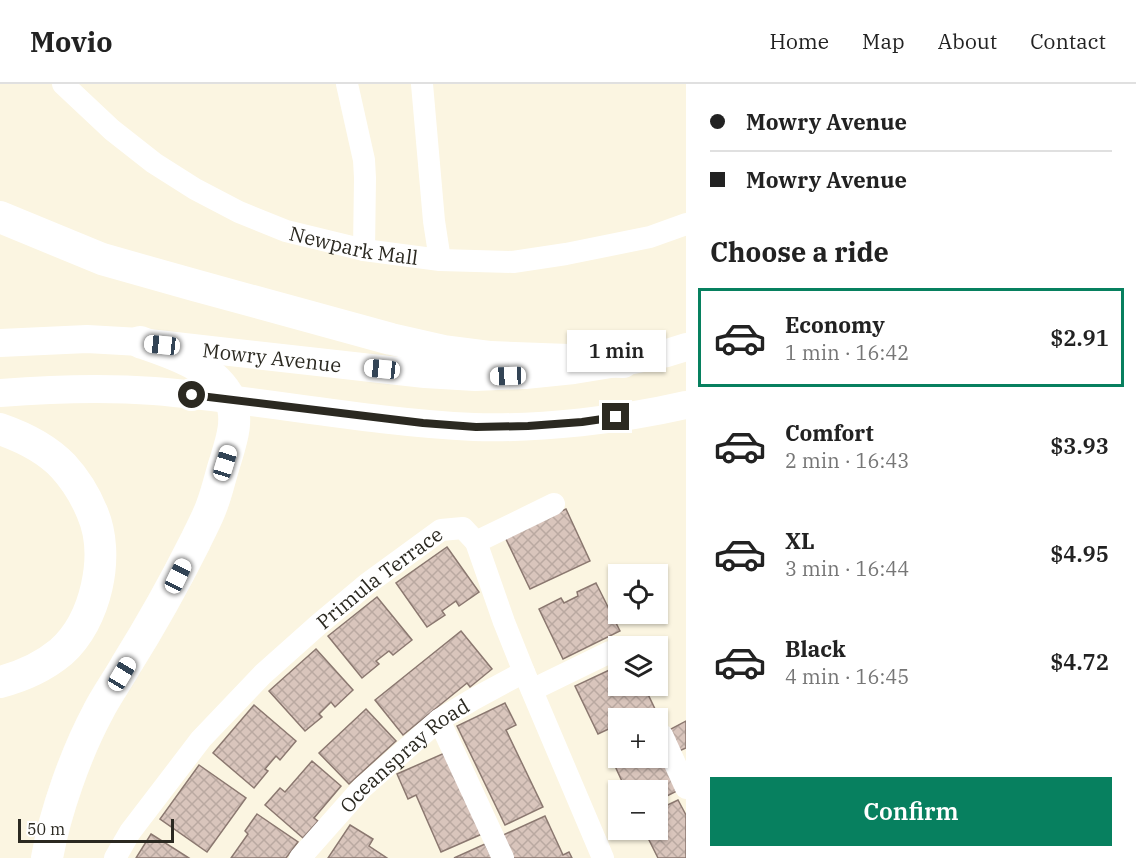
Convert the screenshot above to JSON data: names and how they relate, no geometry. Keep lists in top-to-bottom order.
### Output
{
  "streets": {
    "main road": ["Mowry Avenue"],
    "street": ["Newpark Mall", "Primula Terrace", "Oceanspray Road"]
  },
  "crossings": [
    ["Primula Terrace", "Oceanspray Road"]
  ],
  "scale_bar": "50 m",
  "page": {
    "header": "Movio",
    "nav": [
      "Home",
      "Map",
      "About",
      "Contact"
    ],
    "banner": ["Mowry Avenue", "Mowry Avenue"],
    "heading": "Choose a ride",
    "list": [
      {
        "name": "Economy",
        "note": "1 min · 16:42",
        "value": "$2.91"
      },
      {
        "name": "Comfort",
        "note": "2 min · 16:43",
        "value": "$3.93"
      },
      {
        "name": "XL",
        "note": "3 min · 16:44",
        "value": "$4.95"
      },
      {
        "name": "Black",
        "note": "4 min · 16:45",
        "value": "$4.72"
      }
    ],
    "bubble": "1 min",
    "map_buttons": ["+", "−"],
    "buttons": "Confirm",
    "scale": "50 m"
  }
}
